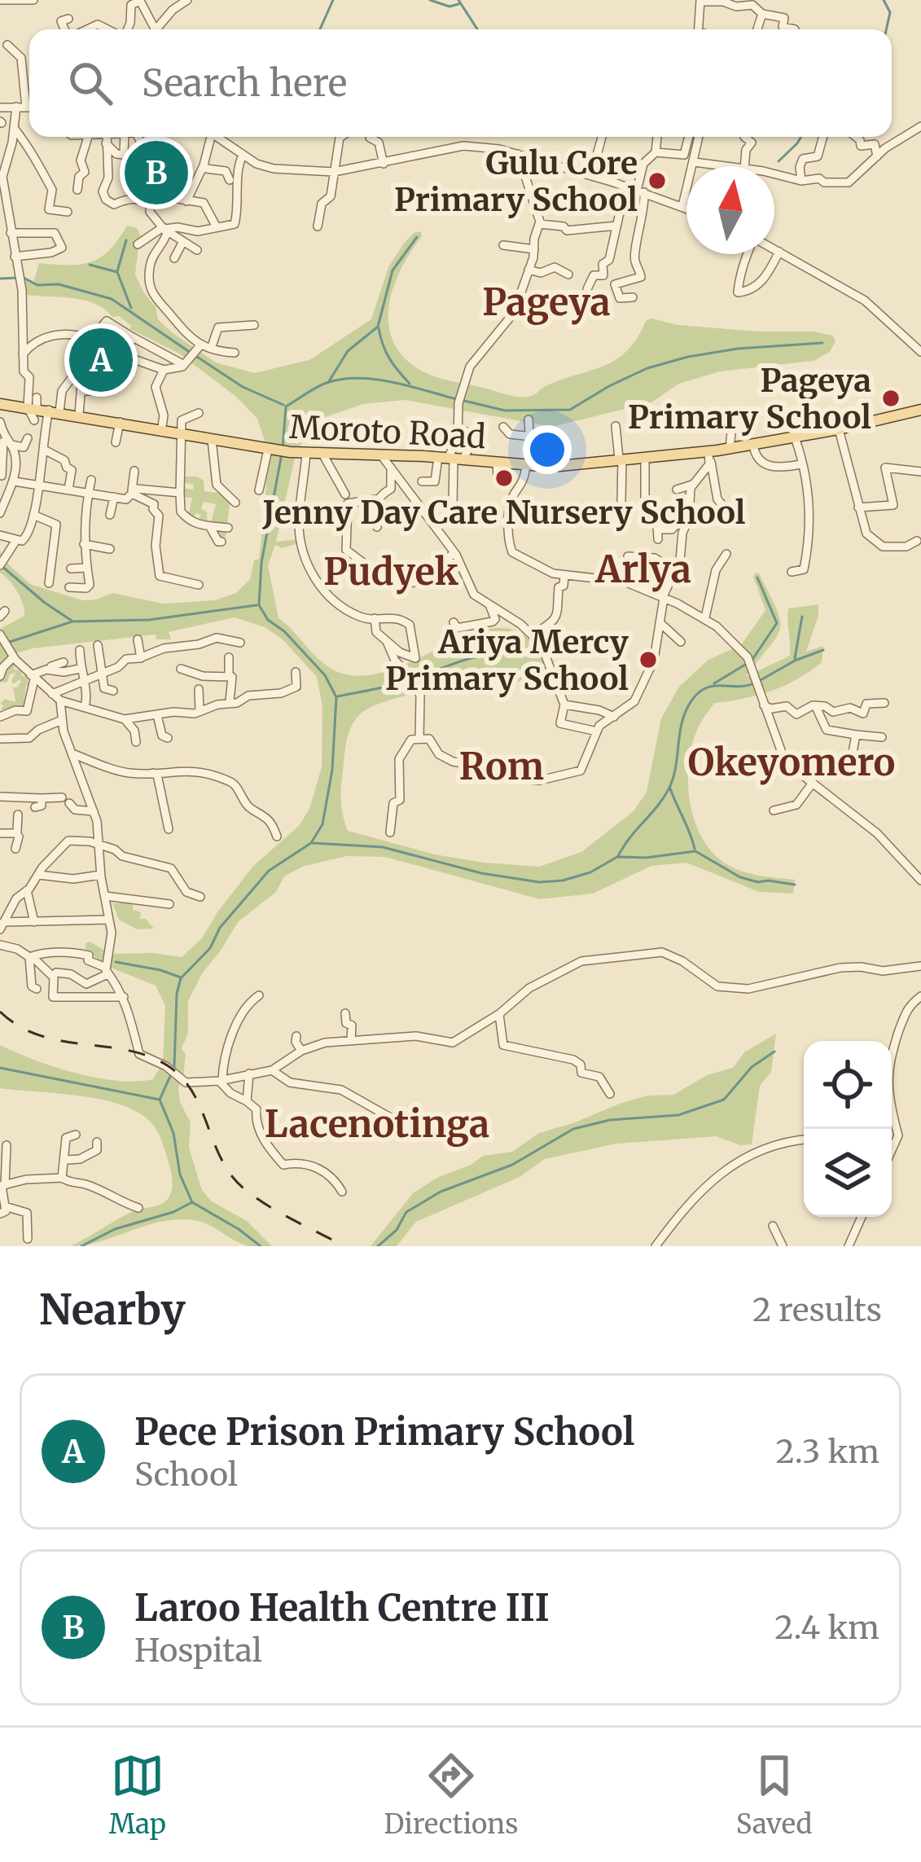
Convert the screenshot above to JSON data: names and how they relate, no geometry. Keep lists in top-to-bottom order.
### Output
{
  "streets": {
    "main road": ["Moroto Road"]
  },
  "districts": [
    "Pageya",
    "Arlya",
    "Pudyek",
    "Okeyomero",
    "Rom",
    "Lacenotinga"
  ],
  "places": [
    "Gulu Core Primary School",
    "Pageya Primary School",
    "Jenny Day Care Nursery School",
    "Ariya Mercy Primary School"
  ],
  "north": "top",
  "page": {
    "search": "Search here",
    "pins": ["B", "A"],
    "heading": ["Nearby", "2 results"],
    "list": [
      {
        "mark": "A",
        "name": "Pece Prison Primary School",
        "note": "School",
        "value": "2.3 km"
      },
      {
        "mark": "B",
        "name": "Laroo Health Centre III",
        "note": "Hospital",
        "value": "2.4 km"
      }
    ],
    "nav": ["Map", "Directions", "Saved"]
  }
}
